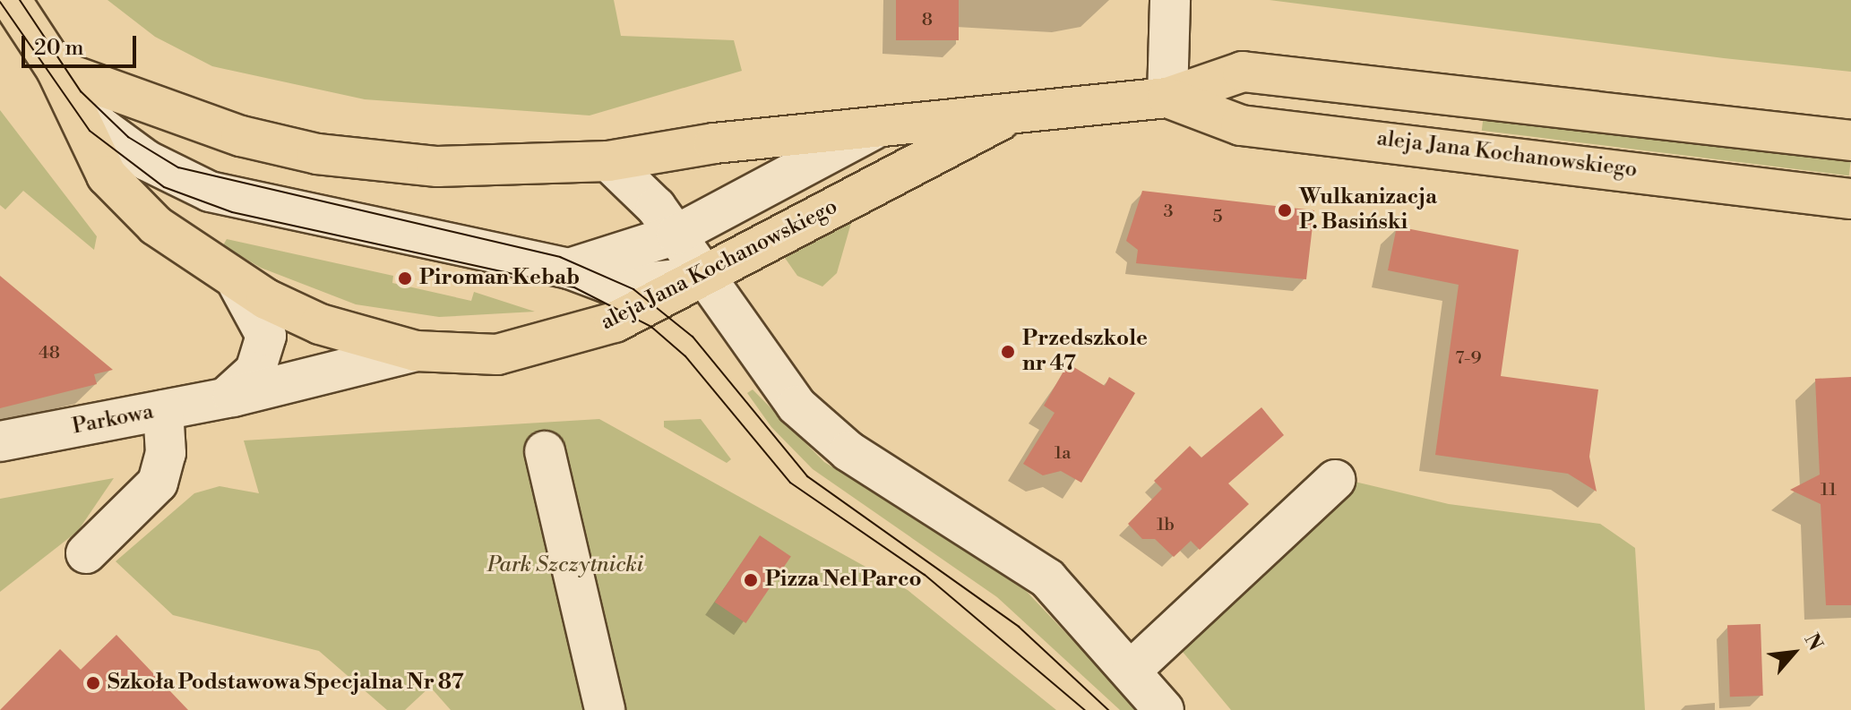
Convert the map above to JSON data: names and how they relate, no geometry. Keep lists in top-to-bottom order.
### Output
{
  "streets": {
    "main road": ["aleja Jana Kochanowskiego"],
    "street": ["Parkowa"]
  },
  "crossings": [
    ["aleja Jana Kochanowskiego", "Parkowa"]
  ],
  "parks": ["Park Szczytnicki"],
  "places": [
    "Wulkanizacja P. Basiński",
    "Piroman Kebab",
    "Przedszkole nr 47",
    "Pizza Nel Parco",
    "Szkoła Podstawowa Specjalna Nr 87"
  ],
  "house_numbers": [
    "8",
    "3",
    "5",
    "48",
    "7-9",
    "1a",
    "11",
    "1b"
  ],
  "scale_bar": "20 m",
  "north": "top right"
}
